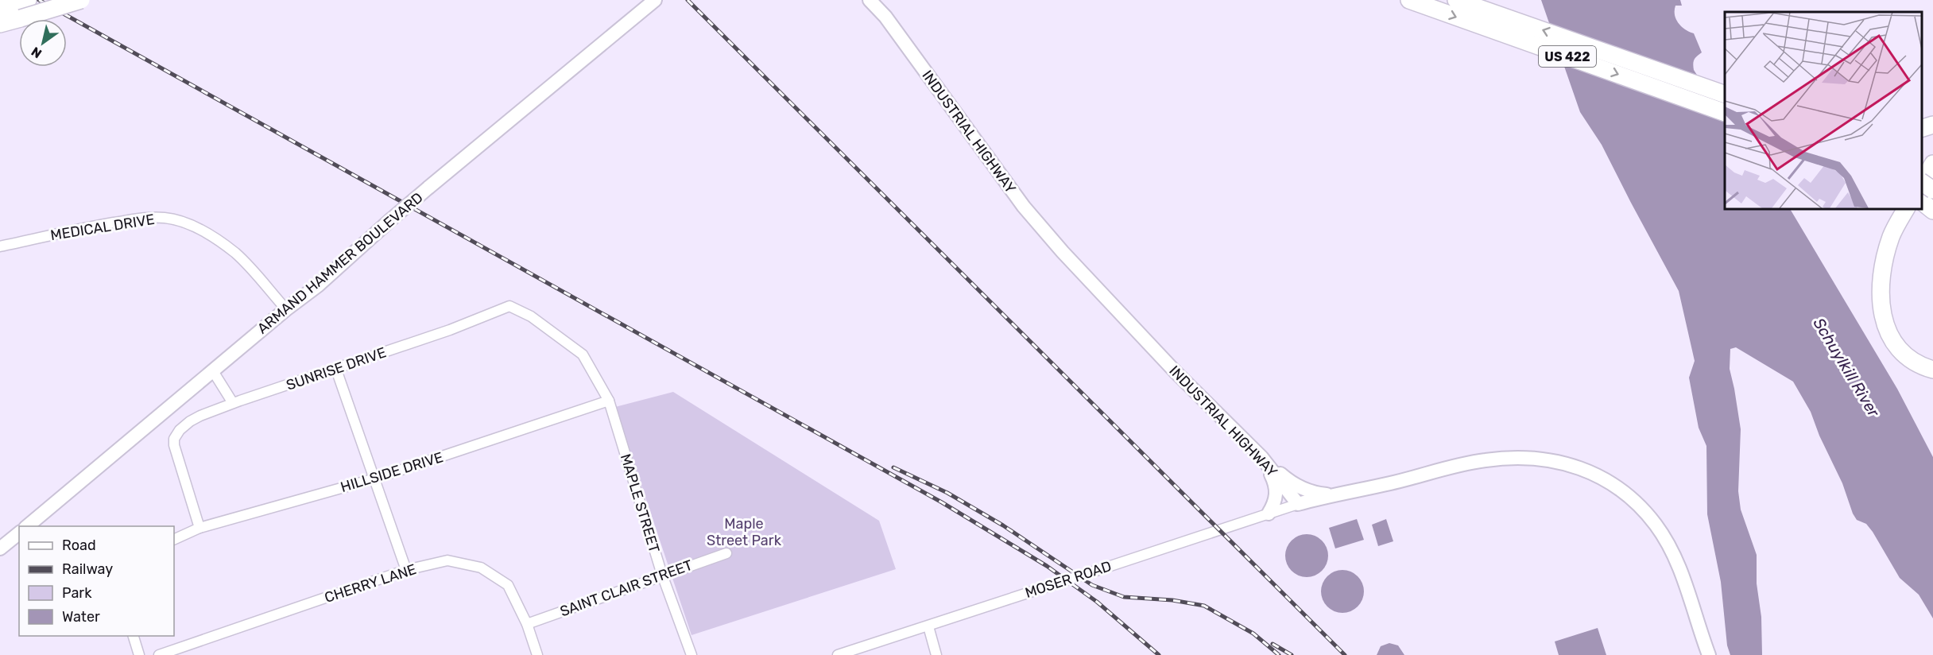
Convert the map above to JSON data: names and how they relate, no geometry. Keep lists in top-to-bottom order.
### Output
{
  "streets": {
    "highway": ["US 422"],
    "street": [
      "INDUSTRIAL HIGHWAY",
      "MEDICAL DRIVE",
      "ARMAND HAMMER BOULEVARD",
      "SUNRISE DRIVE",
      "HILLSIDE DRIVE",
      "MAPLE STREET",
      "MOSER ROAD",
      "CHERRY LANE",
      "SAINT CLAIR STREET"
    ]
  },
  "crossings": [
    ["INDUSTRIAL HIGHWAY", "MOSER ROAD"],
    ["MEDICAL DRIVE", "ARMAND HAMMER BOULEVARD"],
    ["SUNRISE DRIVE", "HILLSIDE DRIVE"],
    ["SUNRISE DRIVE", "MAPLE STREET"],
    ["HILLSIDE DRIVE", "MAPLE STREET"],
    ["MAPLE STREET", "SAINT CLAIR STREET"],
    ["CHERRY LANE", "SAINT CLAIR STREET"]
  ],
  "water": ["Schuylkill River"],
  "parks": ["Maple Street Park"],
  "legend": [
    "Road",
    "Railway",
    "Park",
    "Water"
  ],
  "north": "bottom left"
}
